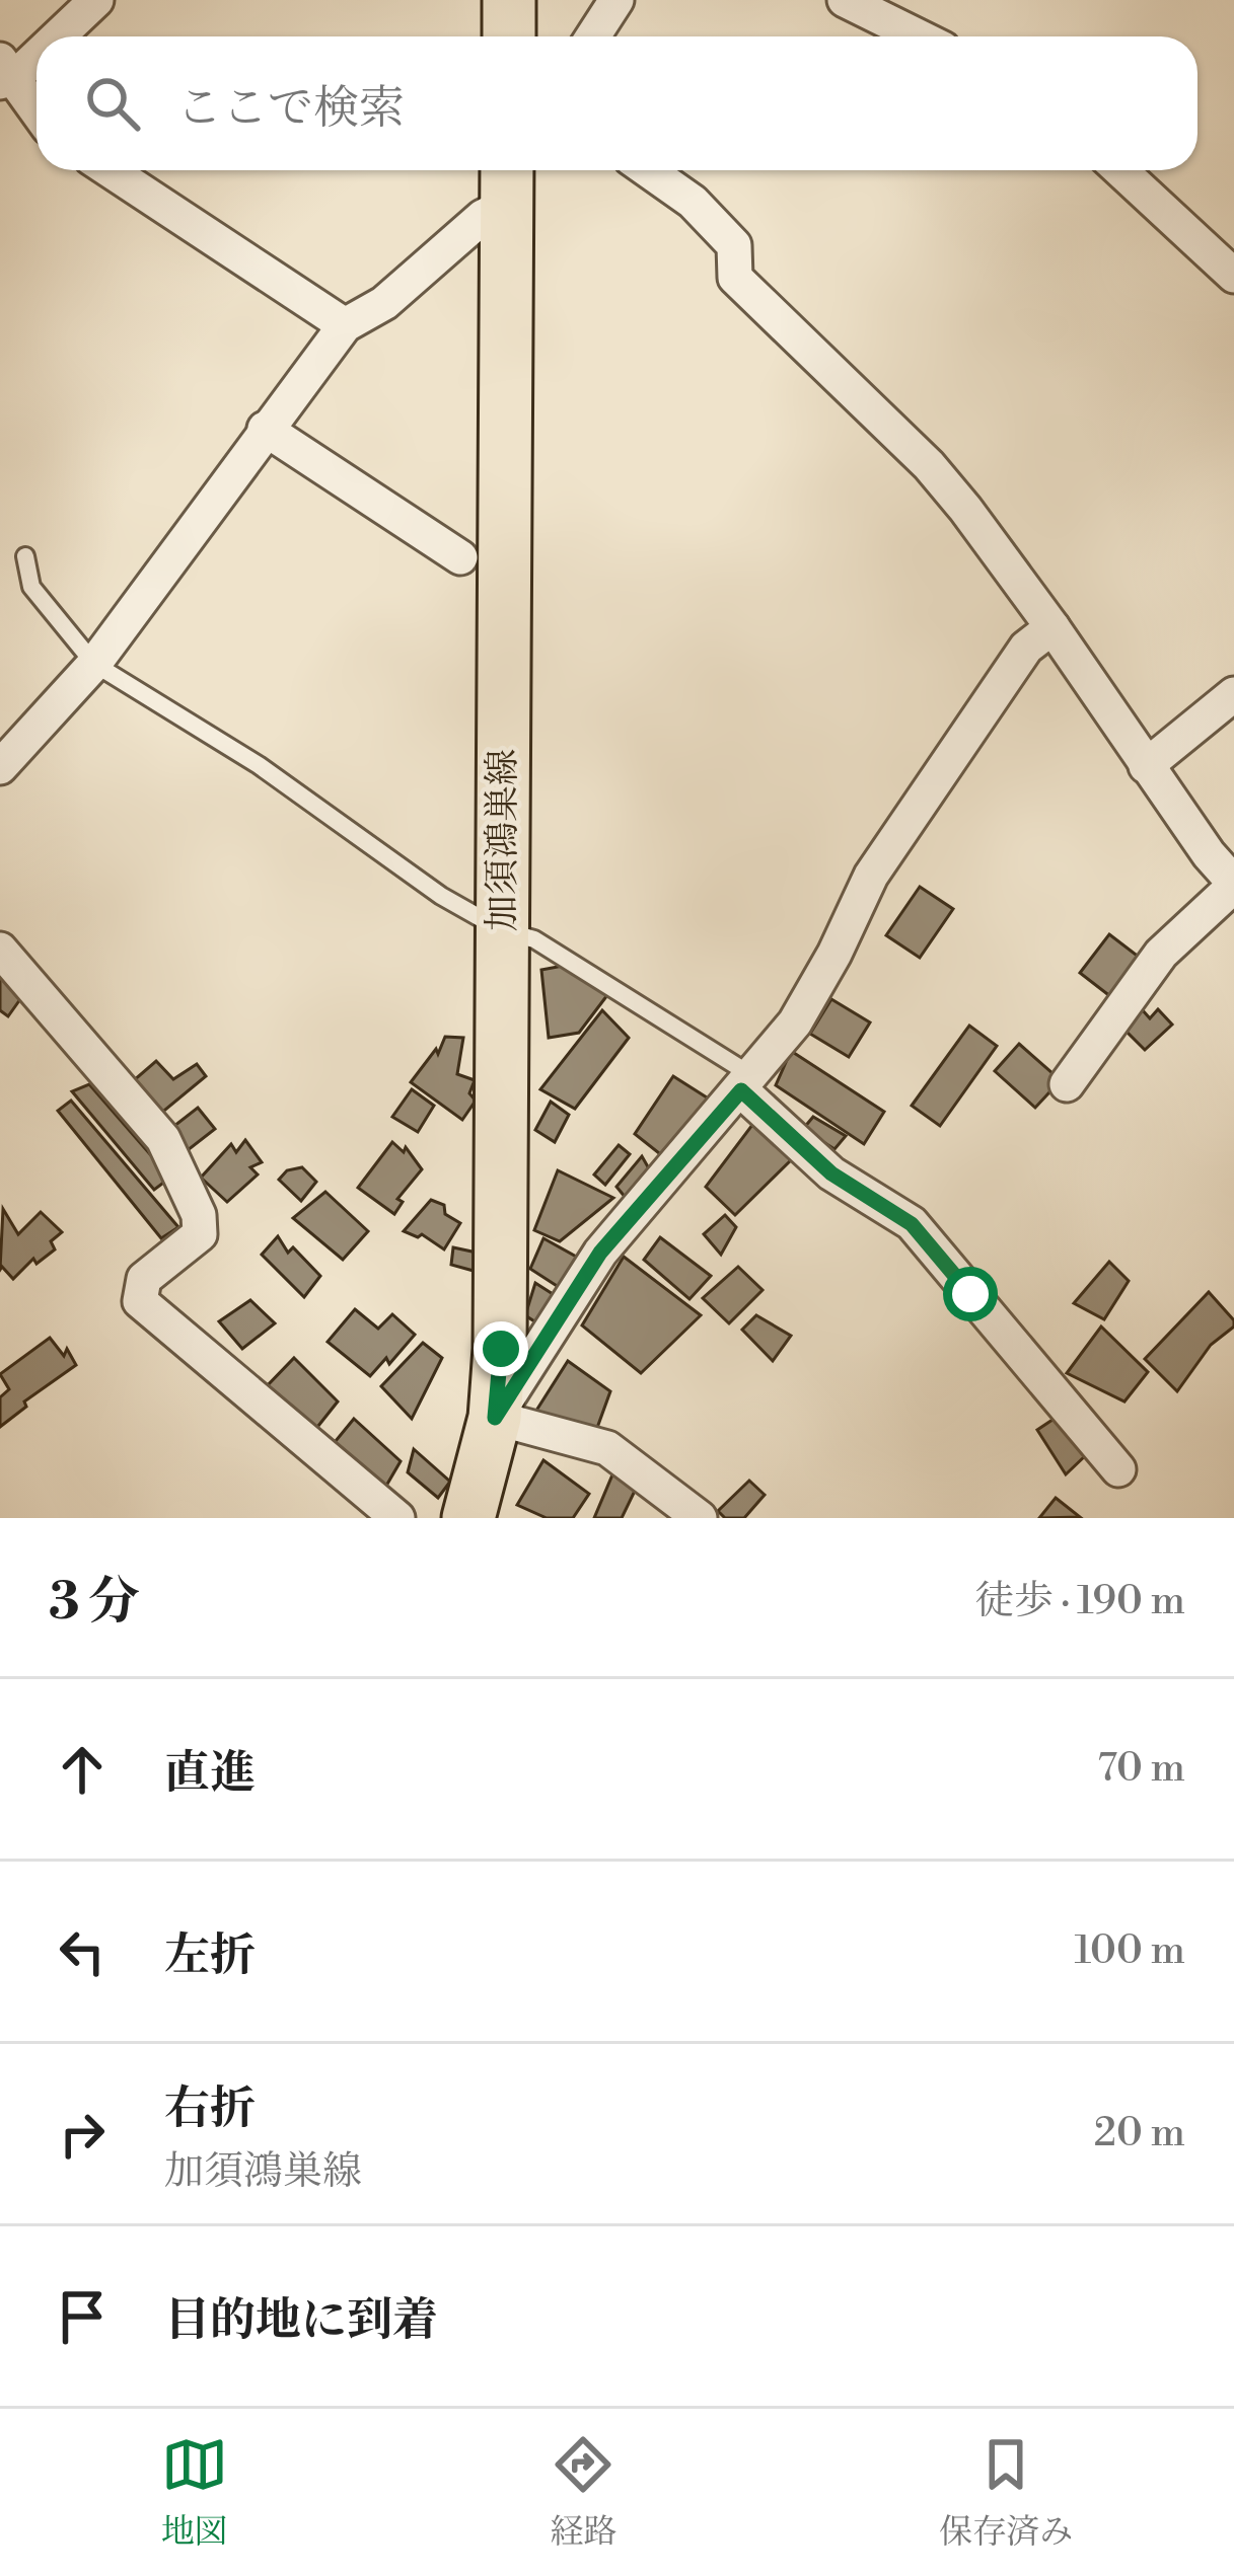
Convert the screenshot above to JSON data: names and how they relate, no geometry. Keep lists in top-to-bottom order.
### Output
{
  "streets": {
    "main road": ["加須鴻巣線"]
  },
  "page": {
    "search": "ここで検索",
    "heading": ["3 分", "徒歩 · 190 m"],
    "list": [
      ["直進", "70 m"],
      ["左折", "100 m"],
      ["右折", "加須鴻巣線", "20 m"],
      "目的地に到着"
    ],
    "nav": ["地図", "経路", "保存済み"]
  }
}
